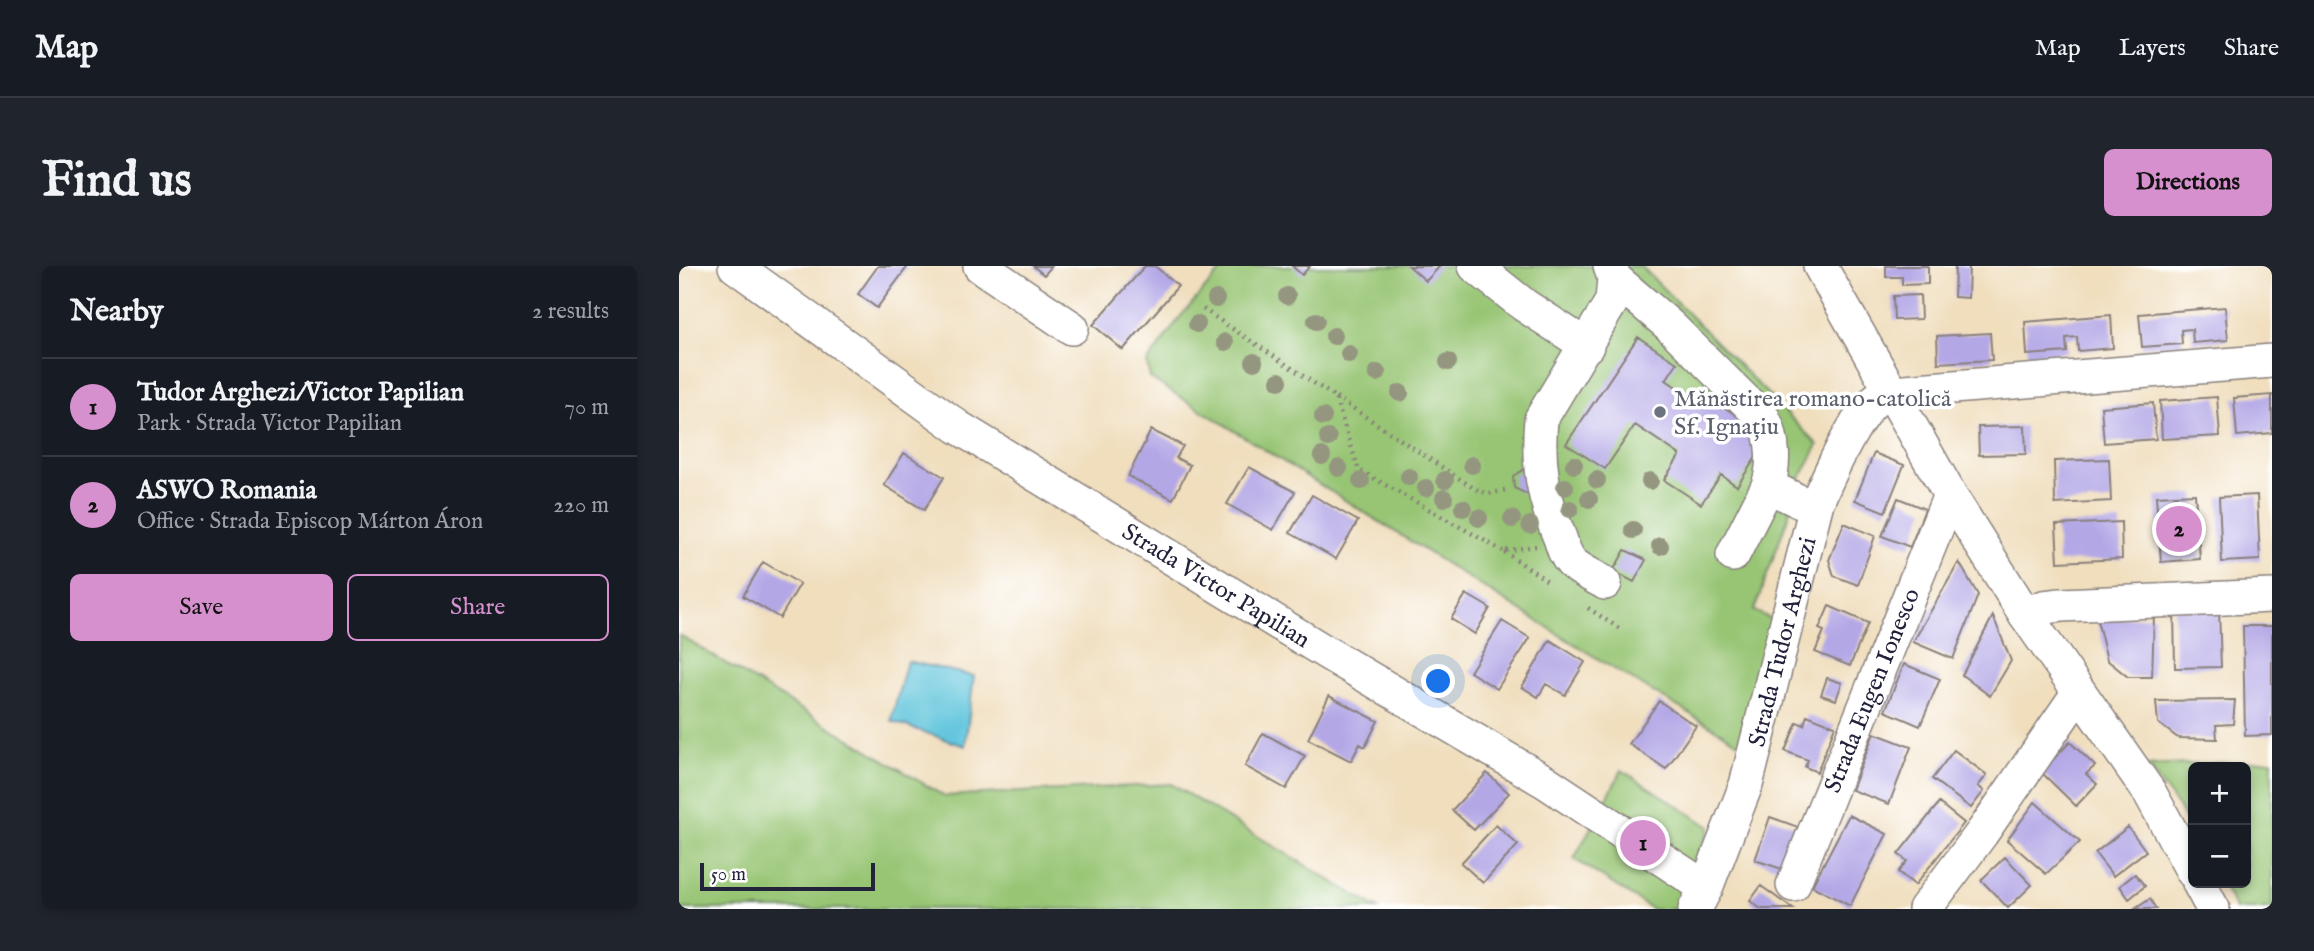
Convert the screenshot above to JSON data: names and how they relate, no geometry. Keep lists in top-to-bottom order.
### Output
{
  "streets": {
    "street": ["Strada Victor Papilian", "Strada Tudor Arghezi", "Strada Eugen Ionesco"]
  },
  "crossings": [
    ["Strada Victor Papilian", "Strada Tudor Arghezi"]
  ],
  "places": ["Mănăstirea romano-catolică Sf. Ignațiu"],
  "scale_bar": "50 m",
  "page": {
    "header": "Map",
    "nav": ["Map", "Layers", "Share"],
    "buttons": [
      "Directions",
      ["Save", "Share"]
    ],
    "title": "Find us",
    "heading": ["Nearby", "2 results"],
    "list": [
      {
        "mark": "1",
        "name": "Tudor Arghezi/Victor Papilian",
        "note": "Park · Strada Victor Papilian",
        "value": "70 m"
      },
      {
        "mark": "2",
        "name": "ASWO Romania",
        "note": "Office · Strada Episcop Márton Áron",
        "value": "220 m"
      }
    ],
    "pins": ["2", "1"],
    "map_buttons": ["+", "−"],
    "scale": "50 m"
  }
}
